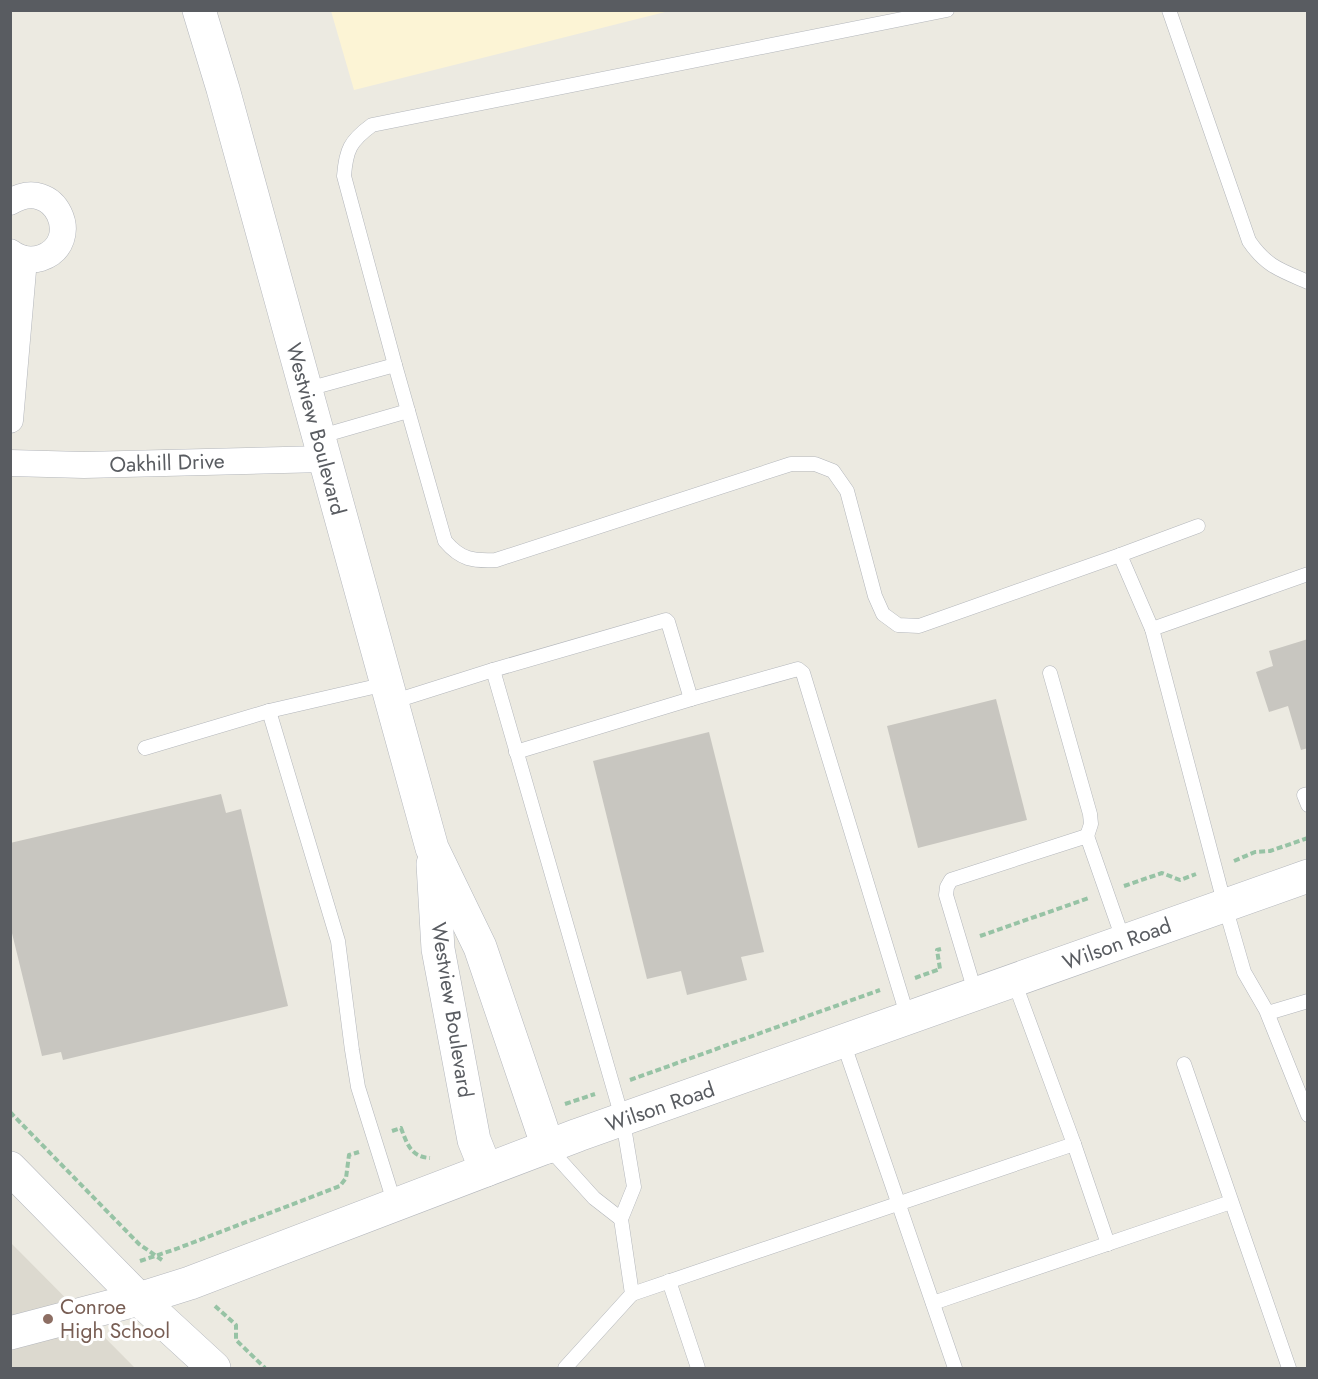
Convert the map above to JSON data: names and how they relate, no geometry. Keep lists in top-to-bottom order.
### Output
{
  "streets": {
    "street": ["Westview Boulevard", "Oakhill Drive", "Wilson Road"]
  },
  "crossings": [
    ["Westview Boulevard", "Oakhill Drive"],
    ["Westview Boulevard", "Wilson Road"]
  ],
  "places": ["Conroe High School"]
}
